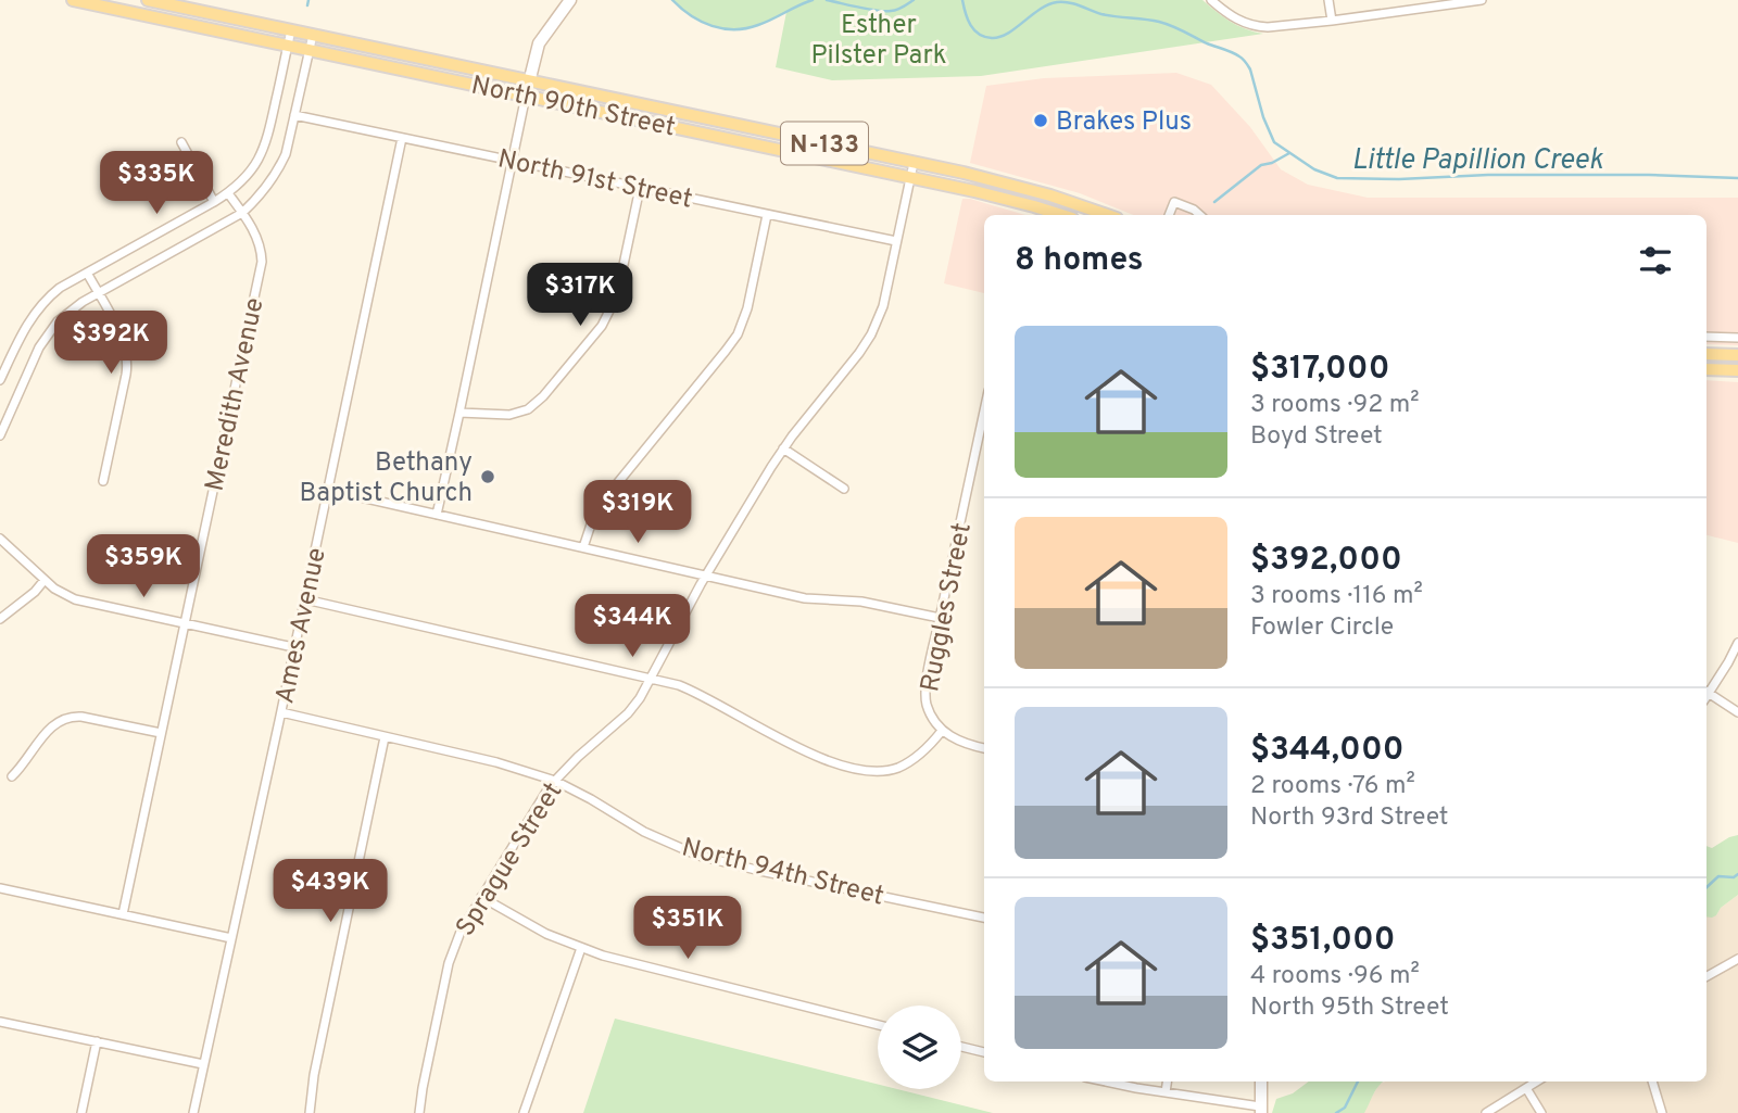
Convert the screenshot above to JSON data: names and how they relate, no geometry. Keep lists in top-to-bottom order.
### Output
{
  "streets": {
    "main road": ["North 90th Street", "N-133"],
    "street": [
      "North 91st Street",
      "Meredith Avenue",
      "Ruggles Street",
      "Ames Avenue",
      "Sprague Street",
      "North 94th Street"
    ]
  },
  "crossings": [
    ["North 90th Street", "Sprague Street"],
    ["North 91st Street", "Ames Avenue"],
    ["North 91st Street", "Sprague Street"],
    ["Ames Avenue", "North 94th Street"],
    ["Sprague Street", "North 94th Street"]
  ],
  "water": ["Little Papillion Creek"],
  "parks": ["Esther Pilster Park"],
  "places": ["Brakes Plus", "Bethany Baptist Church"],
  "page": {
    "price": [
      "$335K",
      "$317K",
      "$392K",
      "$319K",
      "$359K",
      "$344K",
      "$439K",
      "$351K"
    ],
    "heading": "8 homes",
    "list": [
      {
        "name": "$317,000",
        "note": "3 rooms · 92 m² · Boyd Street"
      },
      {
        "name": "$392,000",
        "note": "3 rooms · 116 m² · Fowler Circle"
      },
      {
        "name": "$344,000",
        "note": "2 rooms · 76 m² · North 93rd Street"
      },
      {
        "name": "$351,000",
        "note": "4 rooms · 96 m² · North 95th Street"
      }
    ]
  }
}
